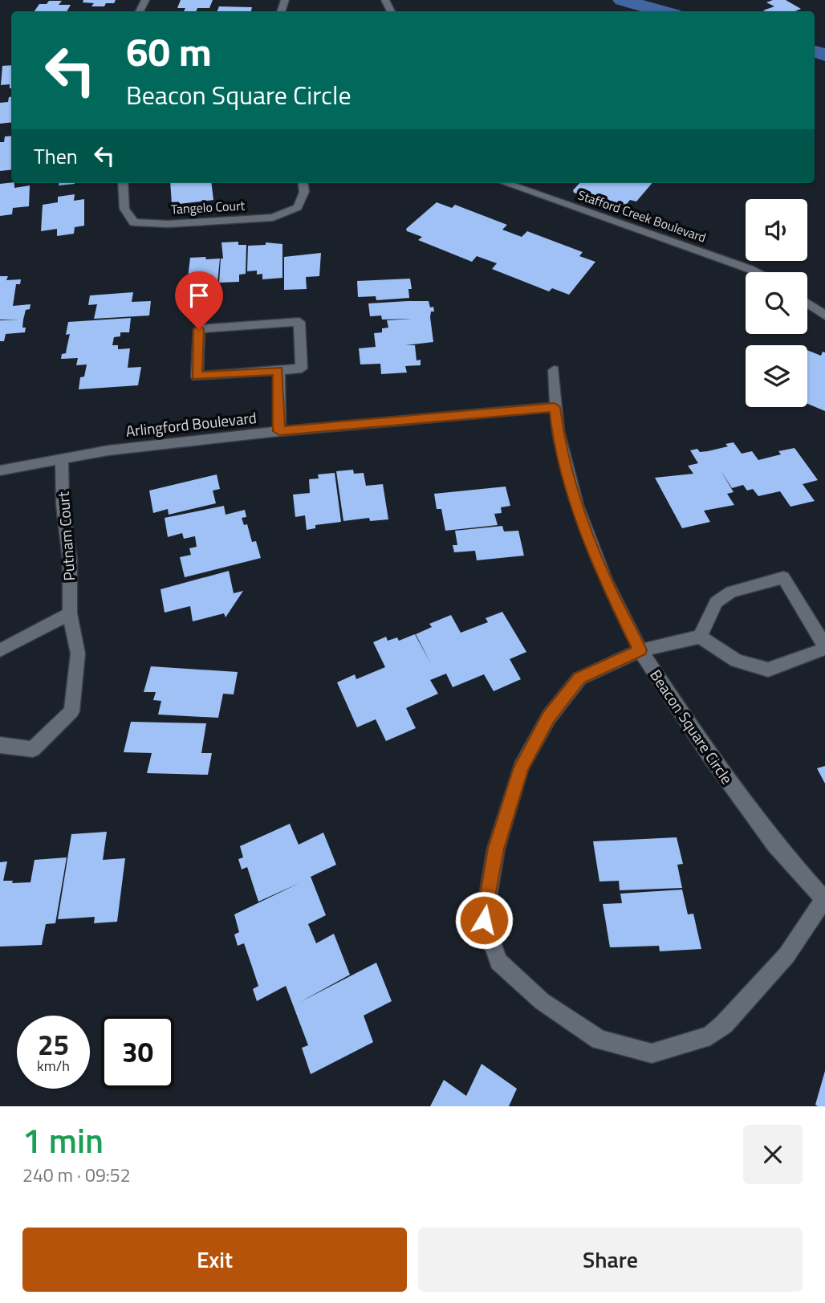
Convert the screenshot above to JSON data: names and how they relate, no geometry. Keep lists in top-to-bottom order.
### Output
{
  "streets": {
    "street": [
      "Tangelo Court",
      "Stafford Creek Boulevard",
      "Arlingford Boulevard",
      "Putnam Court",
      "Beacon Square Circle"
    ]
  },
  "crossings": [
    ["Arlingford Boulevard", "Putnam Court"],
    ["Arlingford Boulevard", "Beacon Square Circle"]
  ],
  "page": {
    "turn": ["60 m", "Beacon Square Circle"],
    "then": "Then",
    "speed": "25 km/h",
    "limit": "30",
    "heading": ["1 min", "240 m · 09:52"],
    "buttons": ["Exit", "Share"]
  }
}
